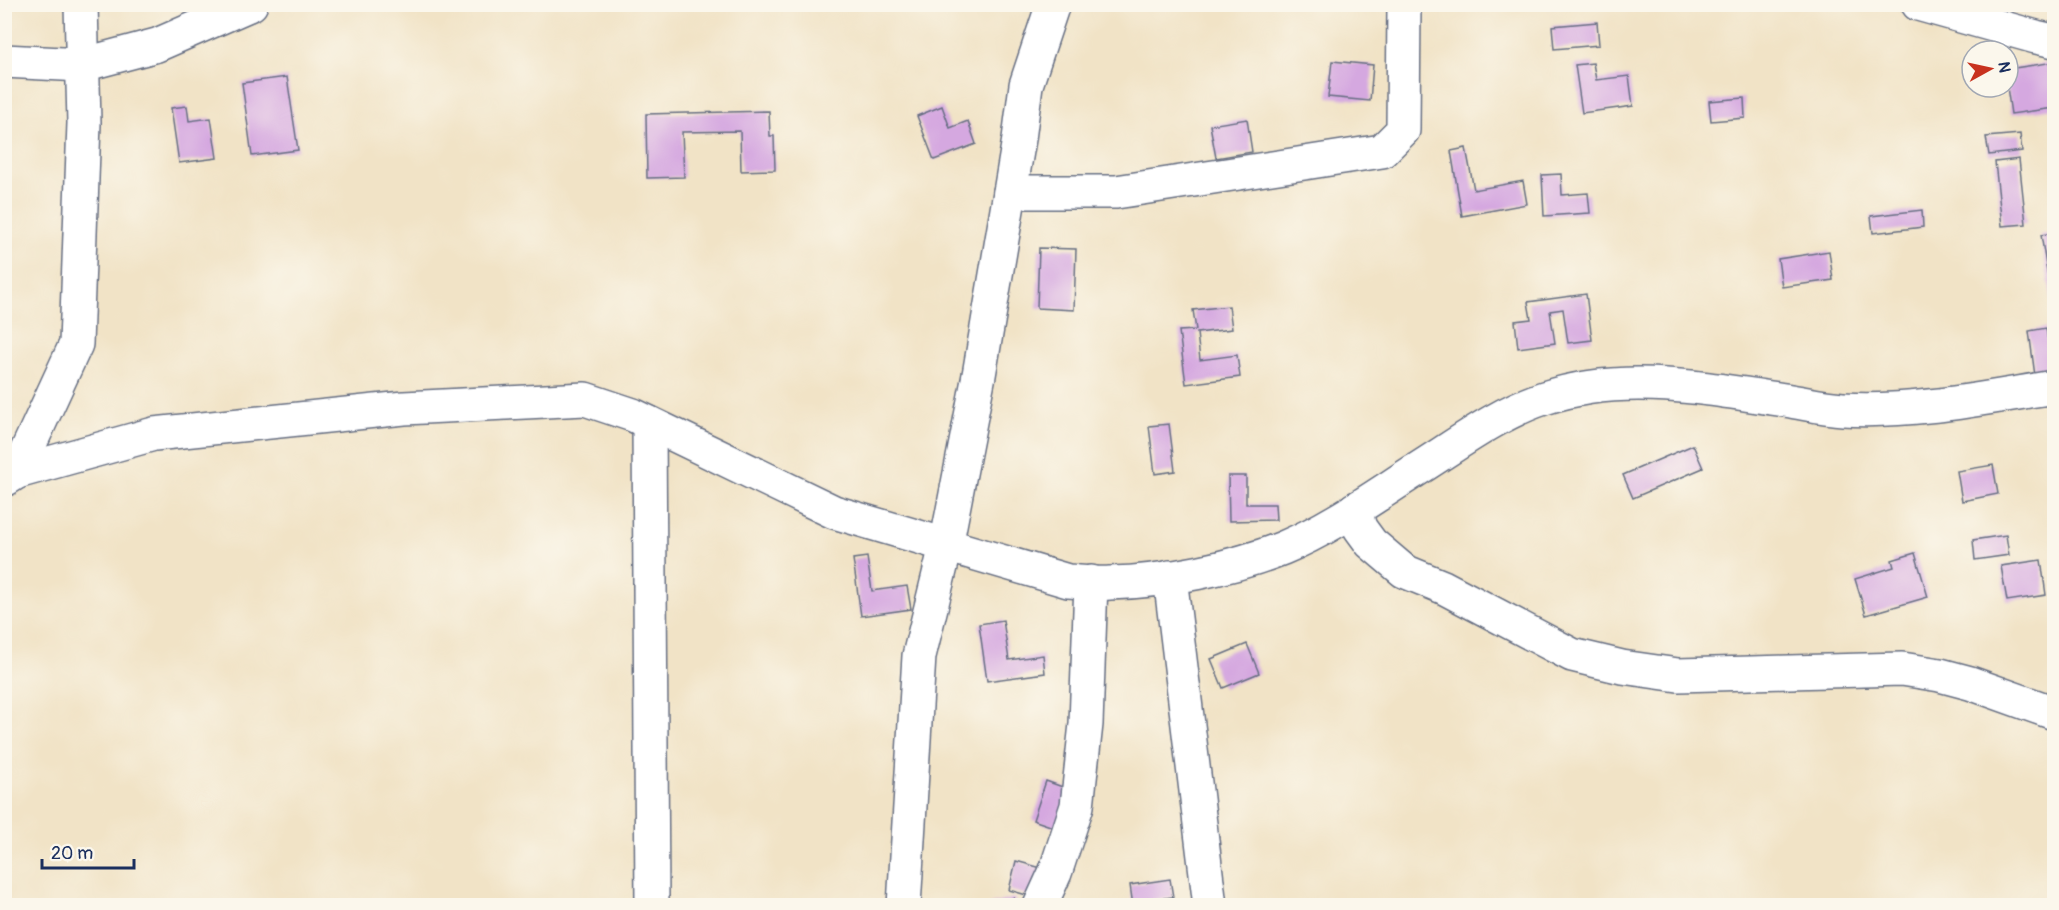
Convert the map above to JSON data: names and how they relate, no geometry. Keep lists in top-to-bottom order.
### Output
{
  "scale_bar": "20 m",
  "north": "right"
}
